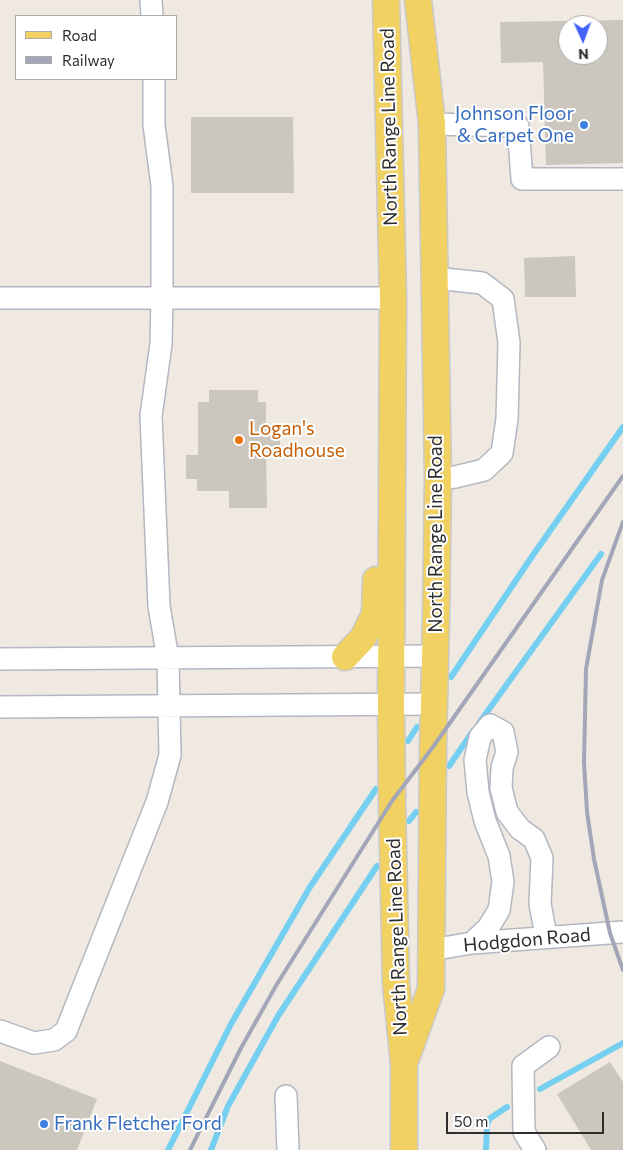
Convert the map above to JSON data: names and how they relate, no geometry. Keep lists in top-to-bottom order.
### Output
{
  "streets": {
    "main road": ["North Range Line Road"],
    "street": ["Hodgdon Road"]
  },
  "crossings": [
    ["North Range Line Road", "Hodgdon Road"]
  ],
  "places": ["Johnson Floor & Carpet One", "Logan's Roadhouse", "Frank Fletcher Ford"],
  "legend": ["Road", "Railway"],
  "scale_bar": "50 m",
  "north": "bottom"
}
